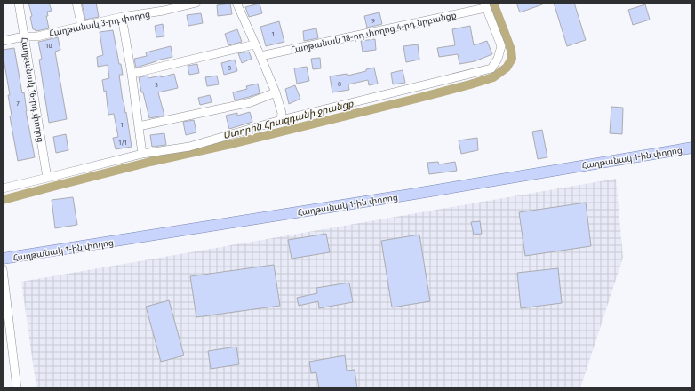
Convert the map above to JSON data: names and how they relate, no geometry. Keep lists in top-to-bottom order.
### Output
{
  "streets": {
    "main road": ["Հաղթանակ 1-ին փողոց"],
    "street": ["Հաղթանակ 3-րդ փողոց", "Հաղթանակ 18-րդ փողոց 4-րդ նրբանցք", "Հաղթանակ 16-րդ փողոց"]
  },
  "crossings": [
    ["Հաղթանակ 3-րդ փողոց", "Հաղթանակ 16-րդ փողոց"]
  ],
  "water": ["Ստորին Հրազդանի ջրանցք"],
  "house_numbers": [
    "9",
    "1",
    "10",
    "8",
    "8",
    "3",
    "7",
    "1",
    "1/1"
  ]
}
